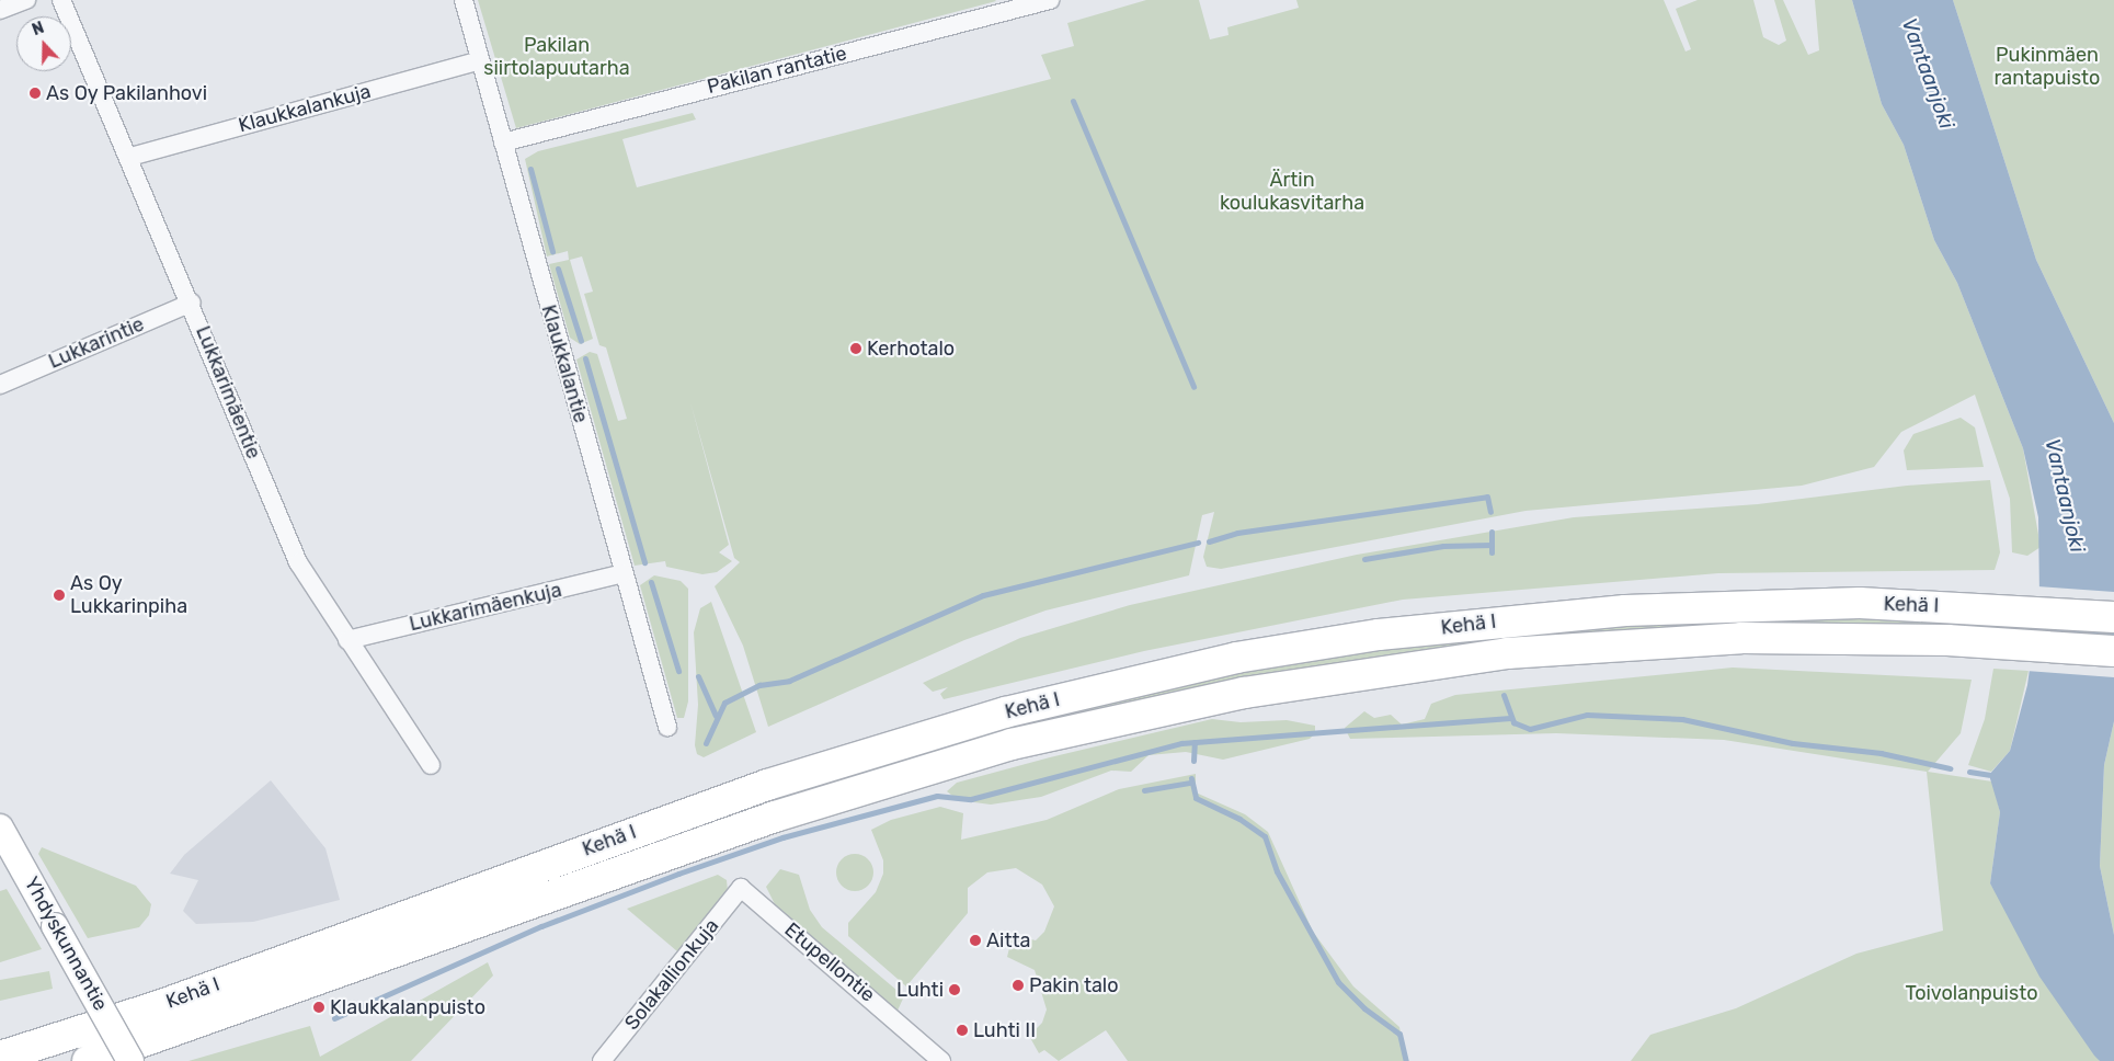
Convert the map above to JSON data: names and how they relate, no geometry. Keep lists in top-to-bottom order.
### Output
{
  "streets": {
    "highway": ["Kehä I"],
    "main road": ["Yhdyskunnantie"],
    "street": [
      "Pakilan rantatie",
      "Klaukkalankuja",
      "Lukkarintie",
      "Klaukkalantie",
      "Lukkarimäentie",
      "Lukkarimäenkuja",
      "Etupellontie",
      "Solakallionkuja"
    ]
  },
  "crossings": [
    ["Pakilan rantatie", "Klaukkalantie"],
    ["Klaukkalankuja", "Klaukkalantie"],
    ["Klaukkalankuja", "Lukkarimäentie"],
    ["Lukkarintie", "Lukkarimäentie"],
    ["Klaukkalantie", "Lukkarimäenkuja"],
    ["Lukkarimäentie", "Lukkarimäenkuja"],
    ["Etupellontie", "Solakallionkuja"]
  ],
  "water": ["Vantaanjoki"],
  "parks": [
    "Pakilan siirtolapuutarha",
    "Pukinmäen rantapuisto",
    "Ärtin koulukasvitarha",
    "Toivolanpuisto"
  ],
  "places": [
    "As Oy Pakilanhovi",
    "Kerhotalo",
    "As Oy Lukkarinpiha",
    "Aitta",
    "Pakin talo",
    "Luhti",
    "Klaukkalanpuisto",
    "Luhti II"
  ],
  "north": "top"
}
